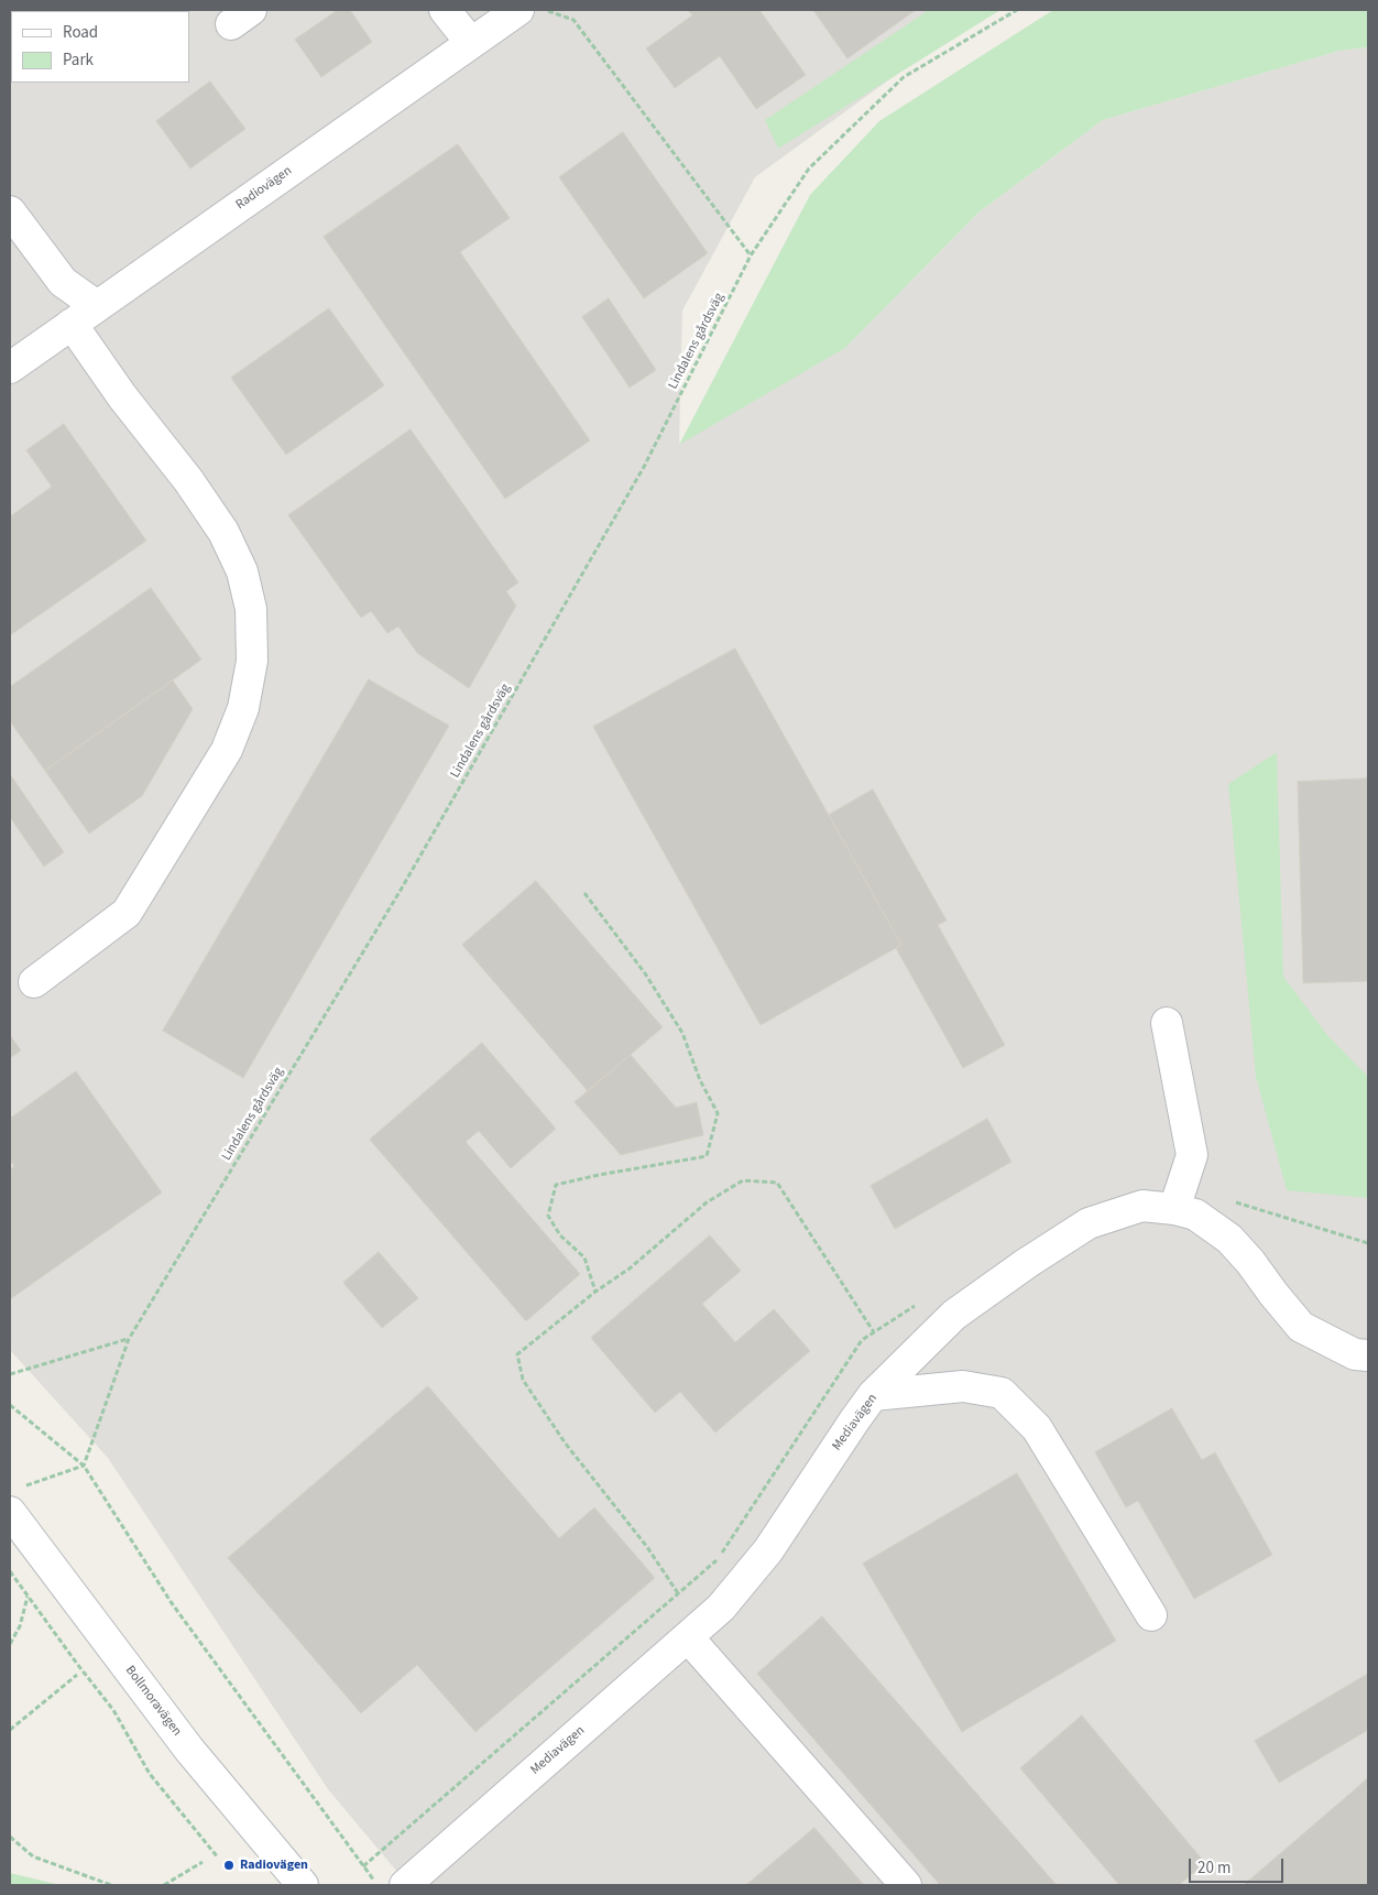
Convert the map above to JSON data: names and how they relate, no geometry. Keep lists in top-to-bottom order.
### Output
{
  "streets": {
    "street": ["Radiovägen", "Mediavägen", "Bollmoravägen"],
    "path": ["Lindalens gårdsväg"]
  },
  "places": ["Radiovägen"],
  "legend": ["Road", "Park"],
  "scale_bar": "20 m"
}
